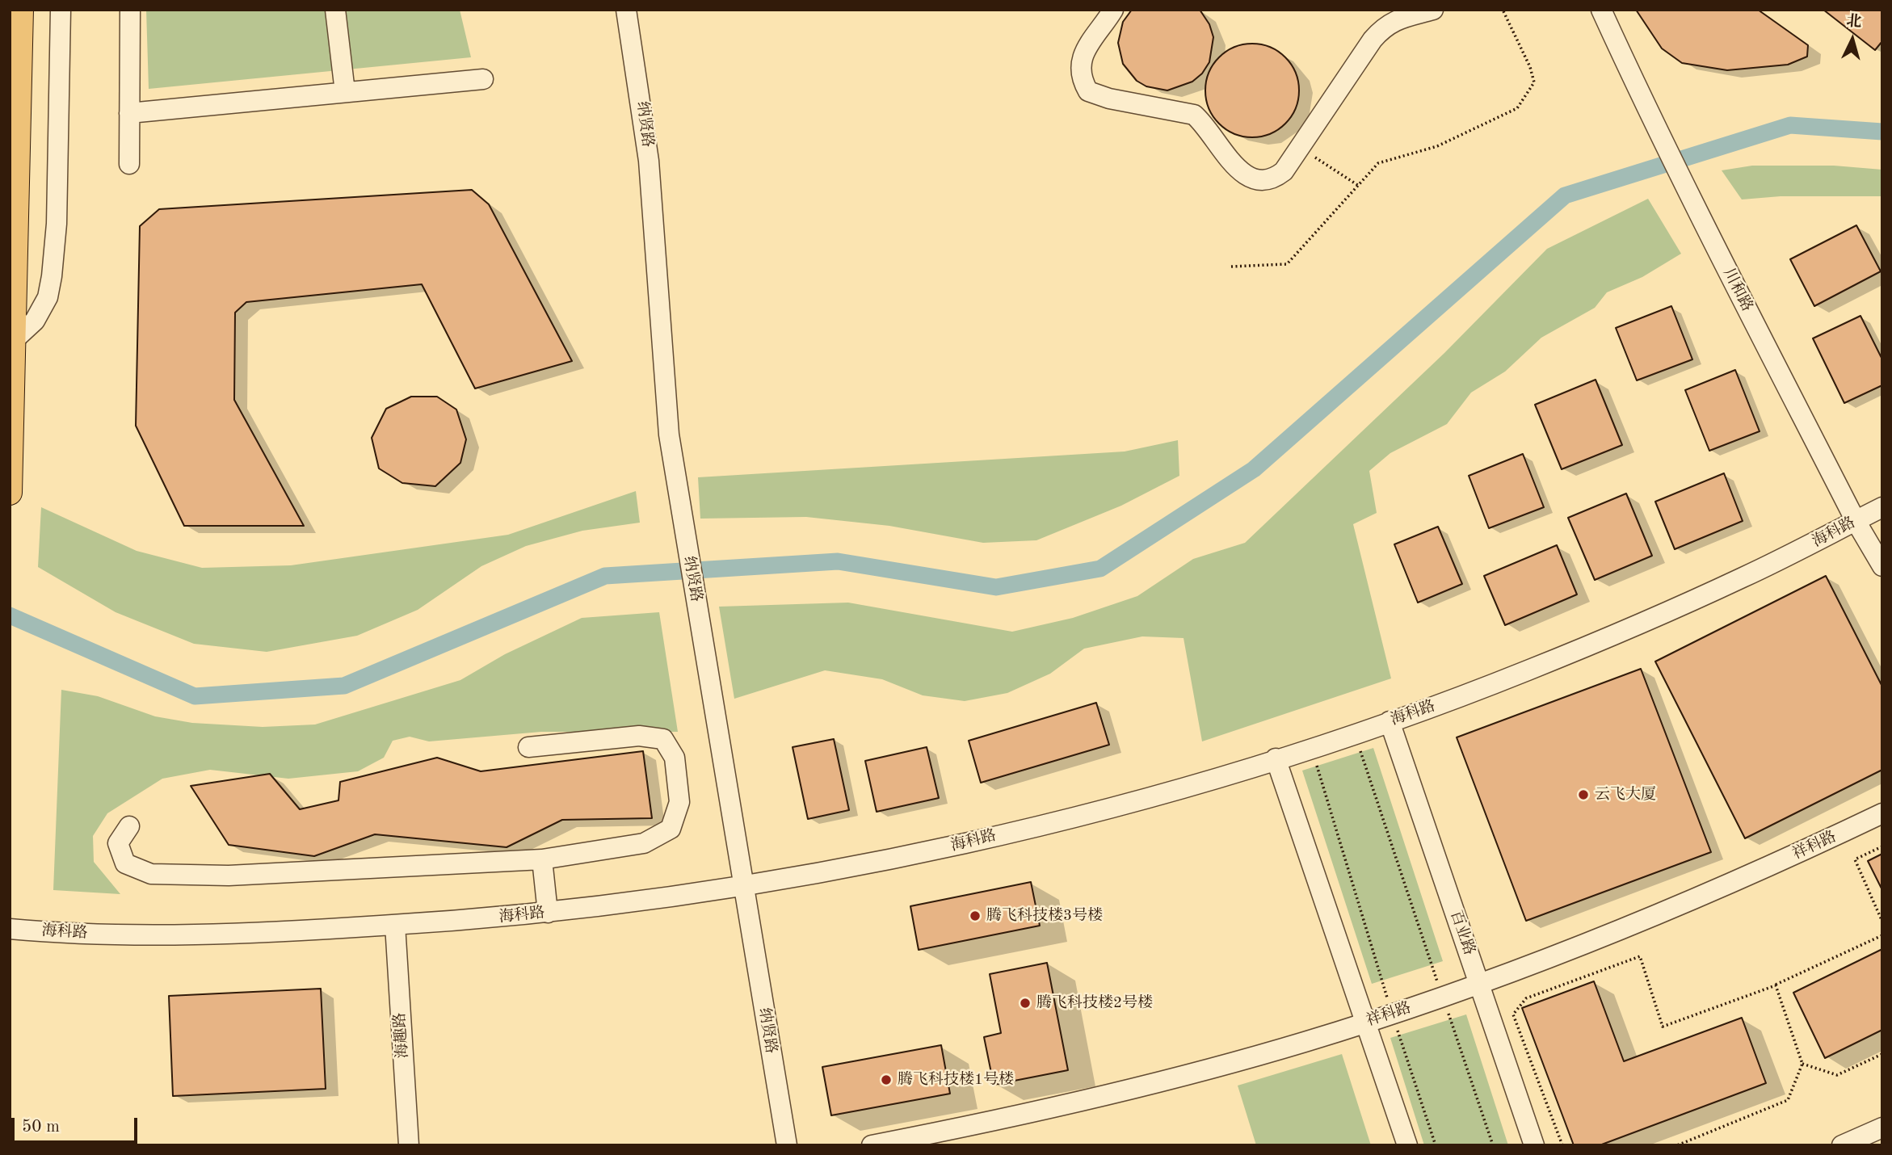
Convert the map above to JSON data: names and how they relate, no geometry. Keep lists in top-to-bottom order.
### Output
{
  "streets": {
    "street": [
      "纳贤路",
      "川和路",
      "海科路",
      "祥科路",
      "百业路",
      "海趣路"
    ]
  },
  "crossings": [
    ["纳贤路", "海科路"],
    ["川和路", "海科路"],
    ["海科路", "百业路"],
    ["海科路", "海趣路"],
    ["祥科路", "百业路"]
  ],
  "places": [
    "云飞大厦",
    "腾飞科技楼3号楼",
    "腾飞科技楼2号楼",
    "腾飞科技楼1号楼"
  ],
  "scale_bar": "50 m",
  "north": "top"
}
